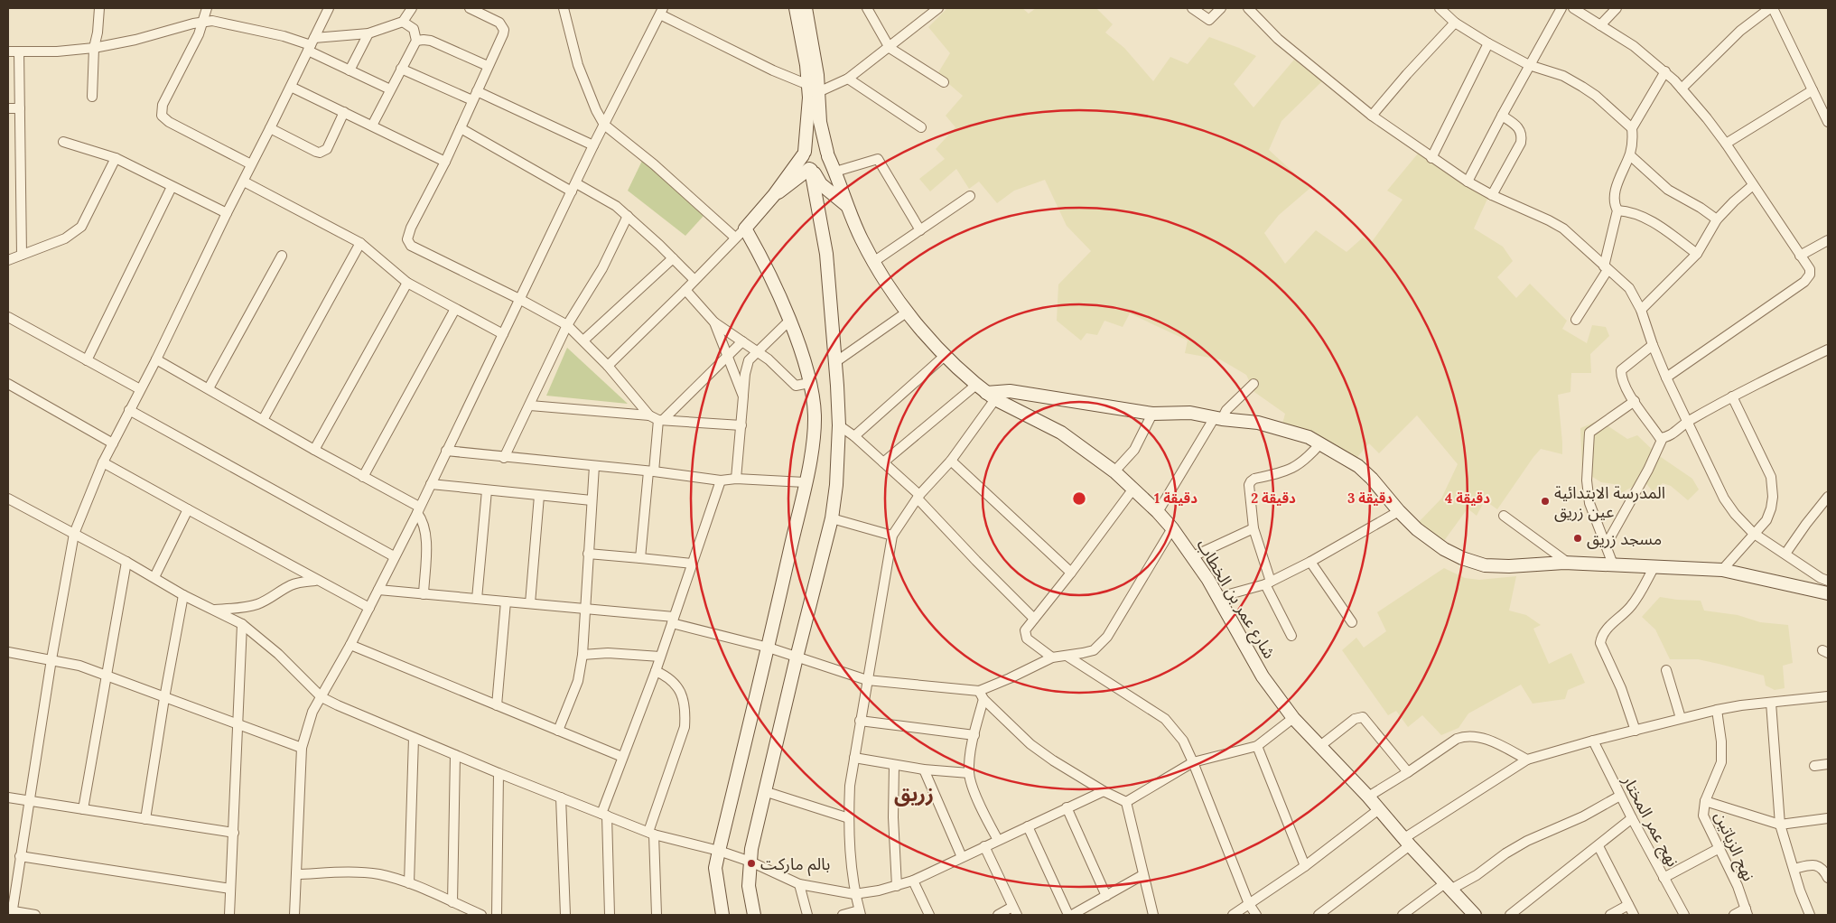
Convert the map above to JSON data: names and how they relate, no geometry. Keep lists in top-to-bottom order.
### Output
{
  "streets": {
    "street": ["شارع عمر بن الخطاب", "نهج عمر المختار", "نهج الزياتين"]
  },
  "districts": ["زريق"],
  "places": ["المدرسة الابتدائية عين زريق", "مسجد زريق", "بالم ماركت"],
  "rings": [
    "1 دقيقة",
    "2 دقيقة",
    "3 دقيقة",
    "4 دقيقة"
  ]
}
